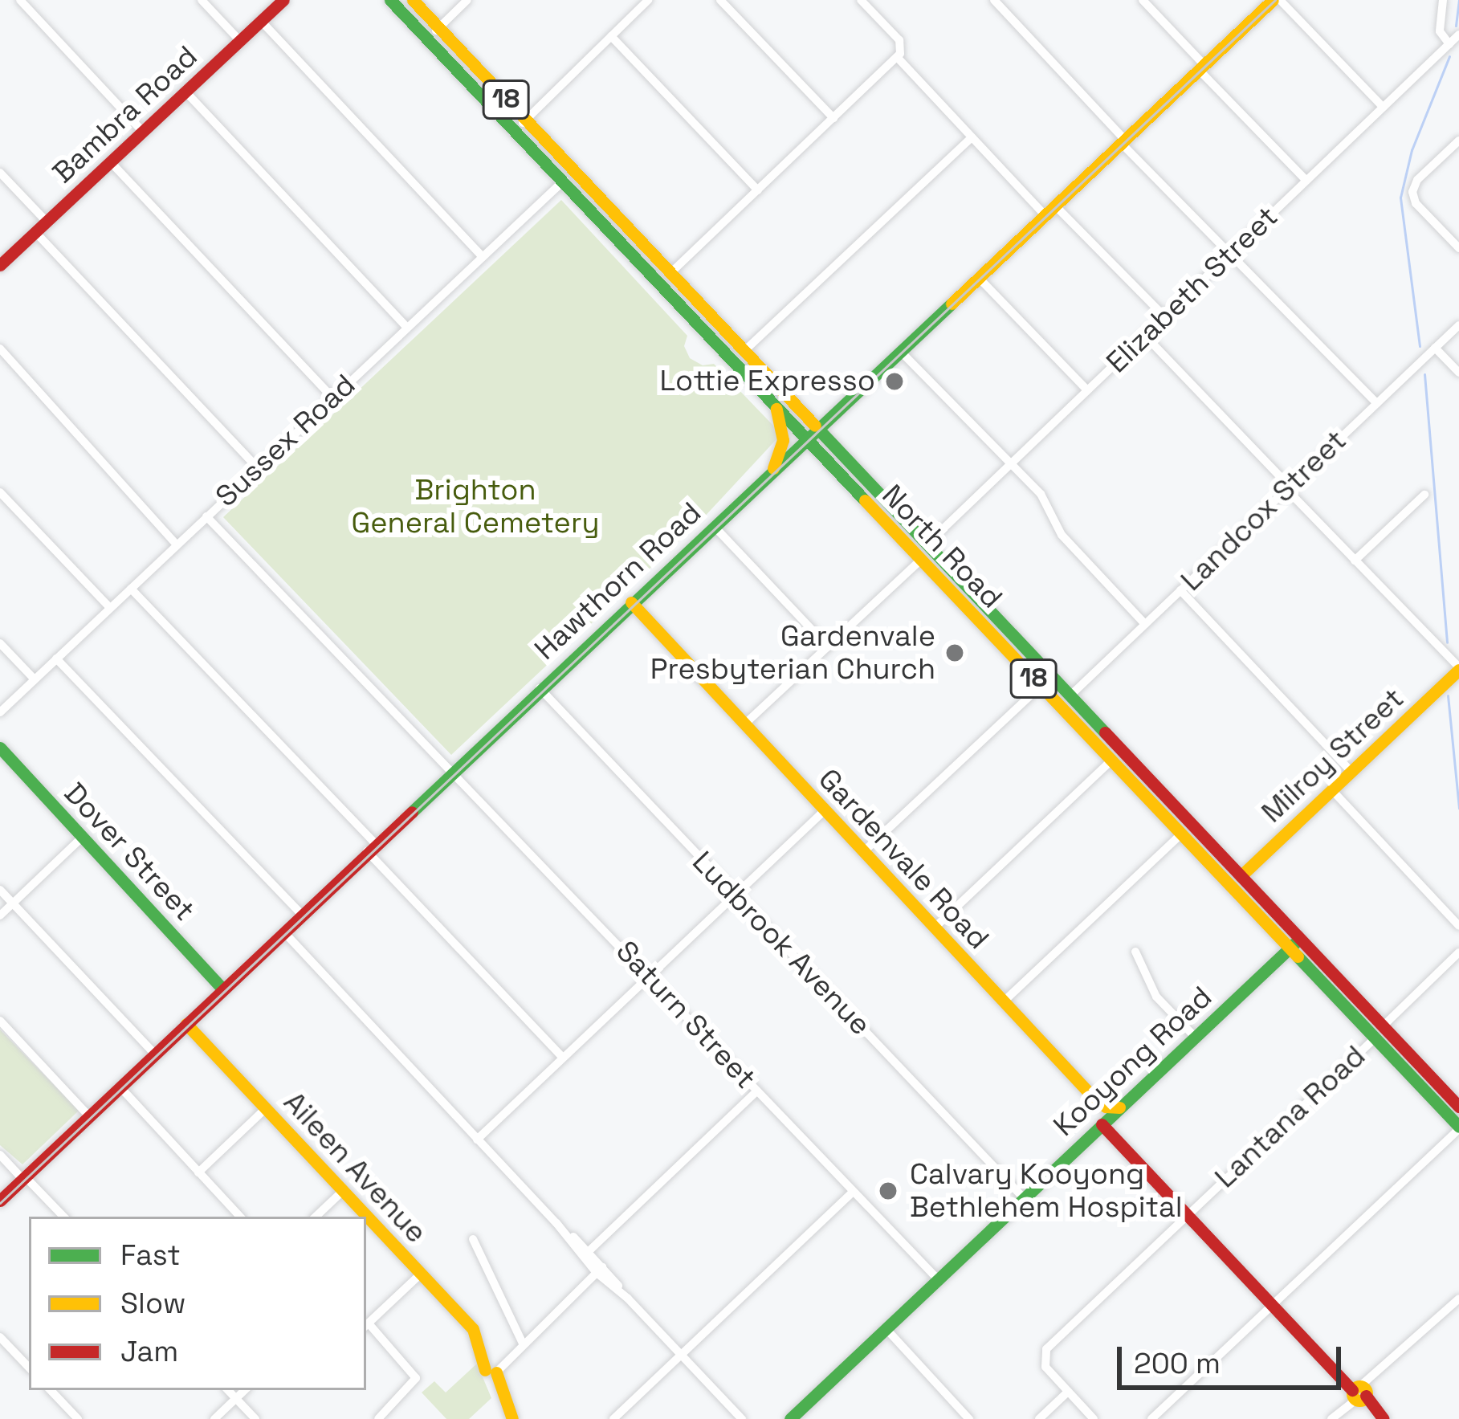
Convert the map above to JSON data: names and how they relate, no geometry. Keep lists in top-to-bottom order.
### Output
{
  "streets": {
    "main road": [
      "18",
      "Bambra Road",
      "North Road",
      "Hawthorn Road",
      "Milroy Street",
      "Dover Street",
      "Gardenvale Road",
      "Kooyong Road",
      "Aileen Avenue"
    ],
    "street": [
      "Elizabeth Street",
      "Sussex Road",
      "Landcox Street",
      "Ludbrook Avenue",
      "Saturn Street",
      "Lantana Road"
    ]
  },
  "crossings": [
    ["Elizabeth Street", "North Road"],
    ["Sussex Road", "North Road"],
    ["Sussex Road", "Saturn Street"],
    ["Landcox Street", "North Road"],
    ["North Road", "Hawthorn Road"],
    ["North Road", "Milroy Street"],
    ["North Road", "Kooyong Road"],
    ["North Road", "Lantana Road"],
    ["Hawthorn Road", "Dover Street"],
    ["Hawthorn Road", "Gardenvale Road"],
    ["Hawthorn Road", "Ludbrook Avenue"],
    ["Hawthorn Road", "Saturn Street"],
    ["Hawthorn Road", "Aileen Avenue"],
    ["Gardenvale Road", "Kooyong Road"],
    ["Ludbrook Avenue", "Kooyong Road"],
    ["Saturn Street", "Kooyong Road"]
  ],
  "parks": ["Brighton General Cemetery"],
  "places": ["Lottie Expresso", "Gardenvale Presbyterian Church", "Calvary Kooyong Bethlehem Hospital"],
  "legend": ["Fast", "Slow", "Jam"],
  "scale_bar": "200 m"
}
